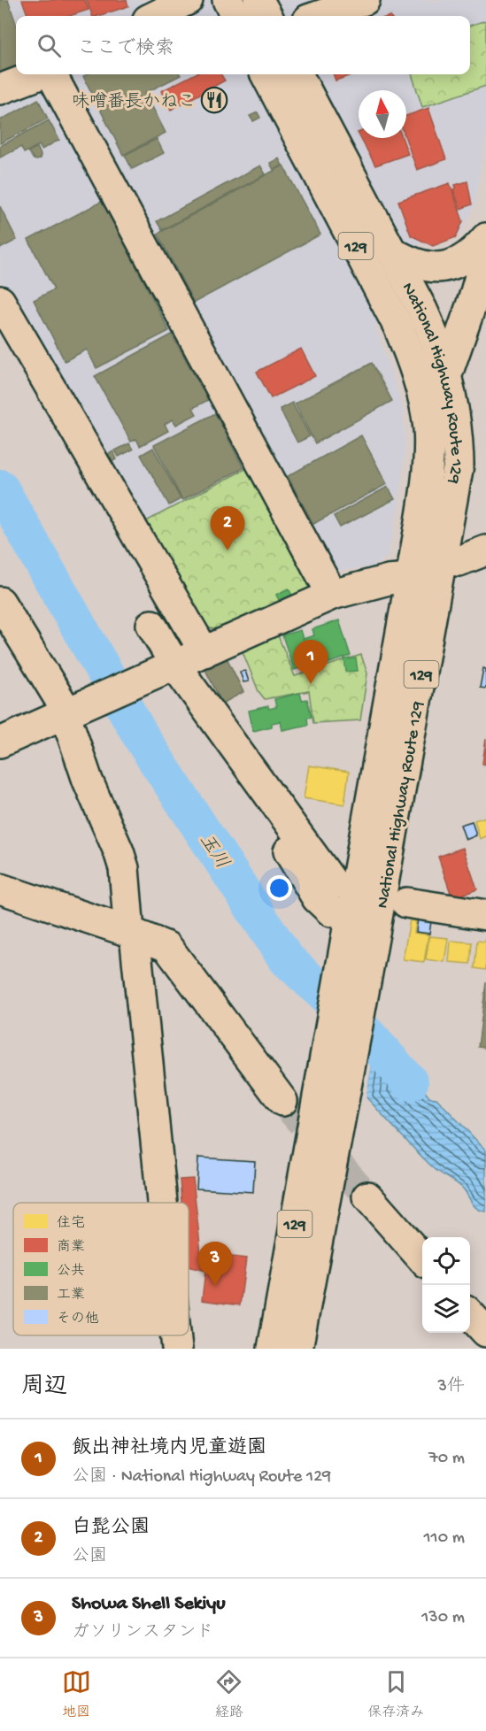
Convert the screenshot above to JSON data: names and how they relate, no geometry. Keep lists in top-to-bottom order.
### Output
{
  "streets": {
    "main road": ["129", "National Highway Route 129"]
  },
  "water": ["玉川"],
  "places": {
    "restaurant": ["味噌番長かねこ"]
  },
  "legend": [
    "住宅",
    "商業",
    "公共",
    "工業",
    "その他"
  ],
  "north": "top",
  "page": {
    "search": "ここで検索",
    "pins": ["2", "1", "3"],
    "heading": ["周辺", "3件"],
    "list": [
      {
        "mark": "1",
        "name": "飯出神社境内児童遊園",
        "note": "公園 · National Highway Route 129",
        "value": "70 m"
      },
      {
        "mark": "2",
        "name": "白髭公園",
        "note": "公園",
        "value": "110 m"
      },
      {
        "mark": "3",
        "name": "Showa Shell Sekiyu",
        "note": "ガソリンスタンド",
        "value": "130 m"
      }
    ],
    "nav": ["地図", "経路", "保存済み"]
  }
}
